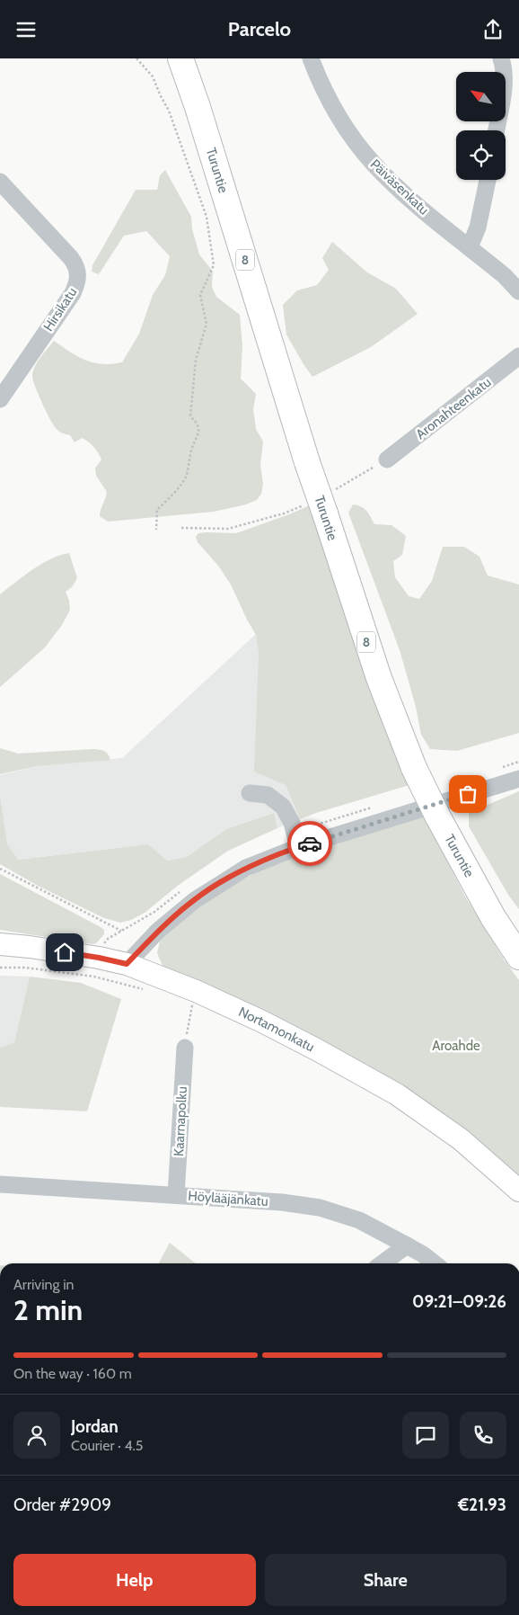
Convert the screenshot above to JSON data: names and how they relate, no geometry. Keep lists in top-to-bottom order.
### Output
{
  "streets": {
    "highway": ["Turuntie", "8"],
    "main road": ["Nortamonkatu"],
    "street": [
      "Päiväsenkatu",
      "Hirsikatu",
      "Aronahteenkatu",
      "Kaarnapolku",
      "Höylääjänkatu"
    ]
  },
  "crossings": [
    ["Kaarnapolku", "Höylääjänkatu"]
  ],
  "parks": ["Aroahde"],
  "north": "top left",
  "page": {
    "header": "Parcelo",
    "heading": ["2 min", "Arriving in", "09:21–09:26"],
    "panel": [
      "Jordan",
      "Courier · 4.5",
      "Order #2909",
      "€21.93"
    ],
    "bar": "On the way · 160 m",
    "buttons": ["Help", "Share"]
  }
}
